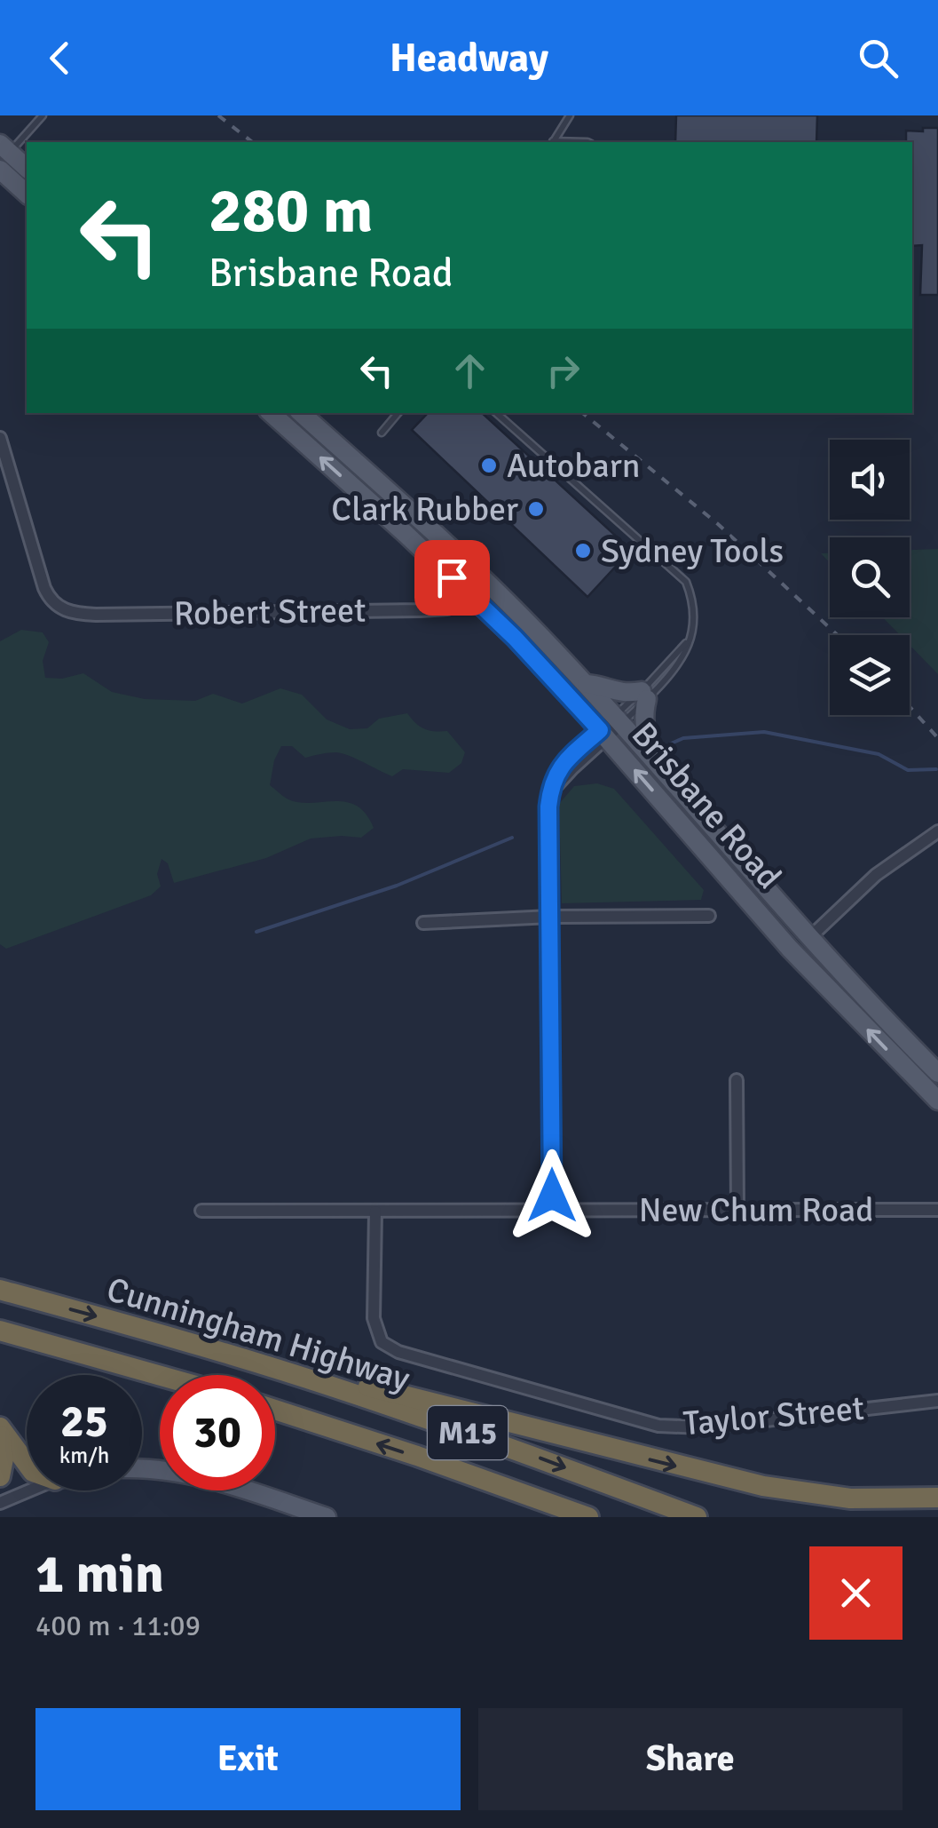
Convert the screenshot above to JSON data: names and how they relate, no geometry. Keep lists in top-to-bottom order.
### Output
{
  "streets": {
    "highway": ["Cunningham Highway", "M15"],
    "main road": ["Brisbane Road"],
    "street": ["Robert Street", "New Chum Road", "Taylor Street"]
  },
  "crossings": [
    ["Robert Street", "Brisbane Road"],
    ["New Chum Road", "Taylor Street"]
  ],
  "places": ["Autobarn", "Clark Rubber", "Sydney Tools"],
  "page": {
    "header": "Headway",
    "turn": ["280 m", "Brisbane Road"],
    "speed": "25 km/h",
    "limit": "30",
    "heading": ["1 min", "400 m · 11:09"],
    "buttons": ["Exit", "Share"]
  }
}
